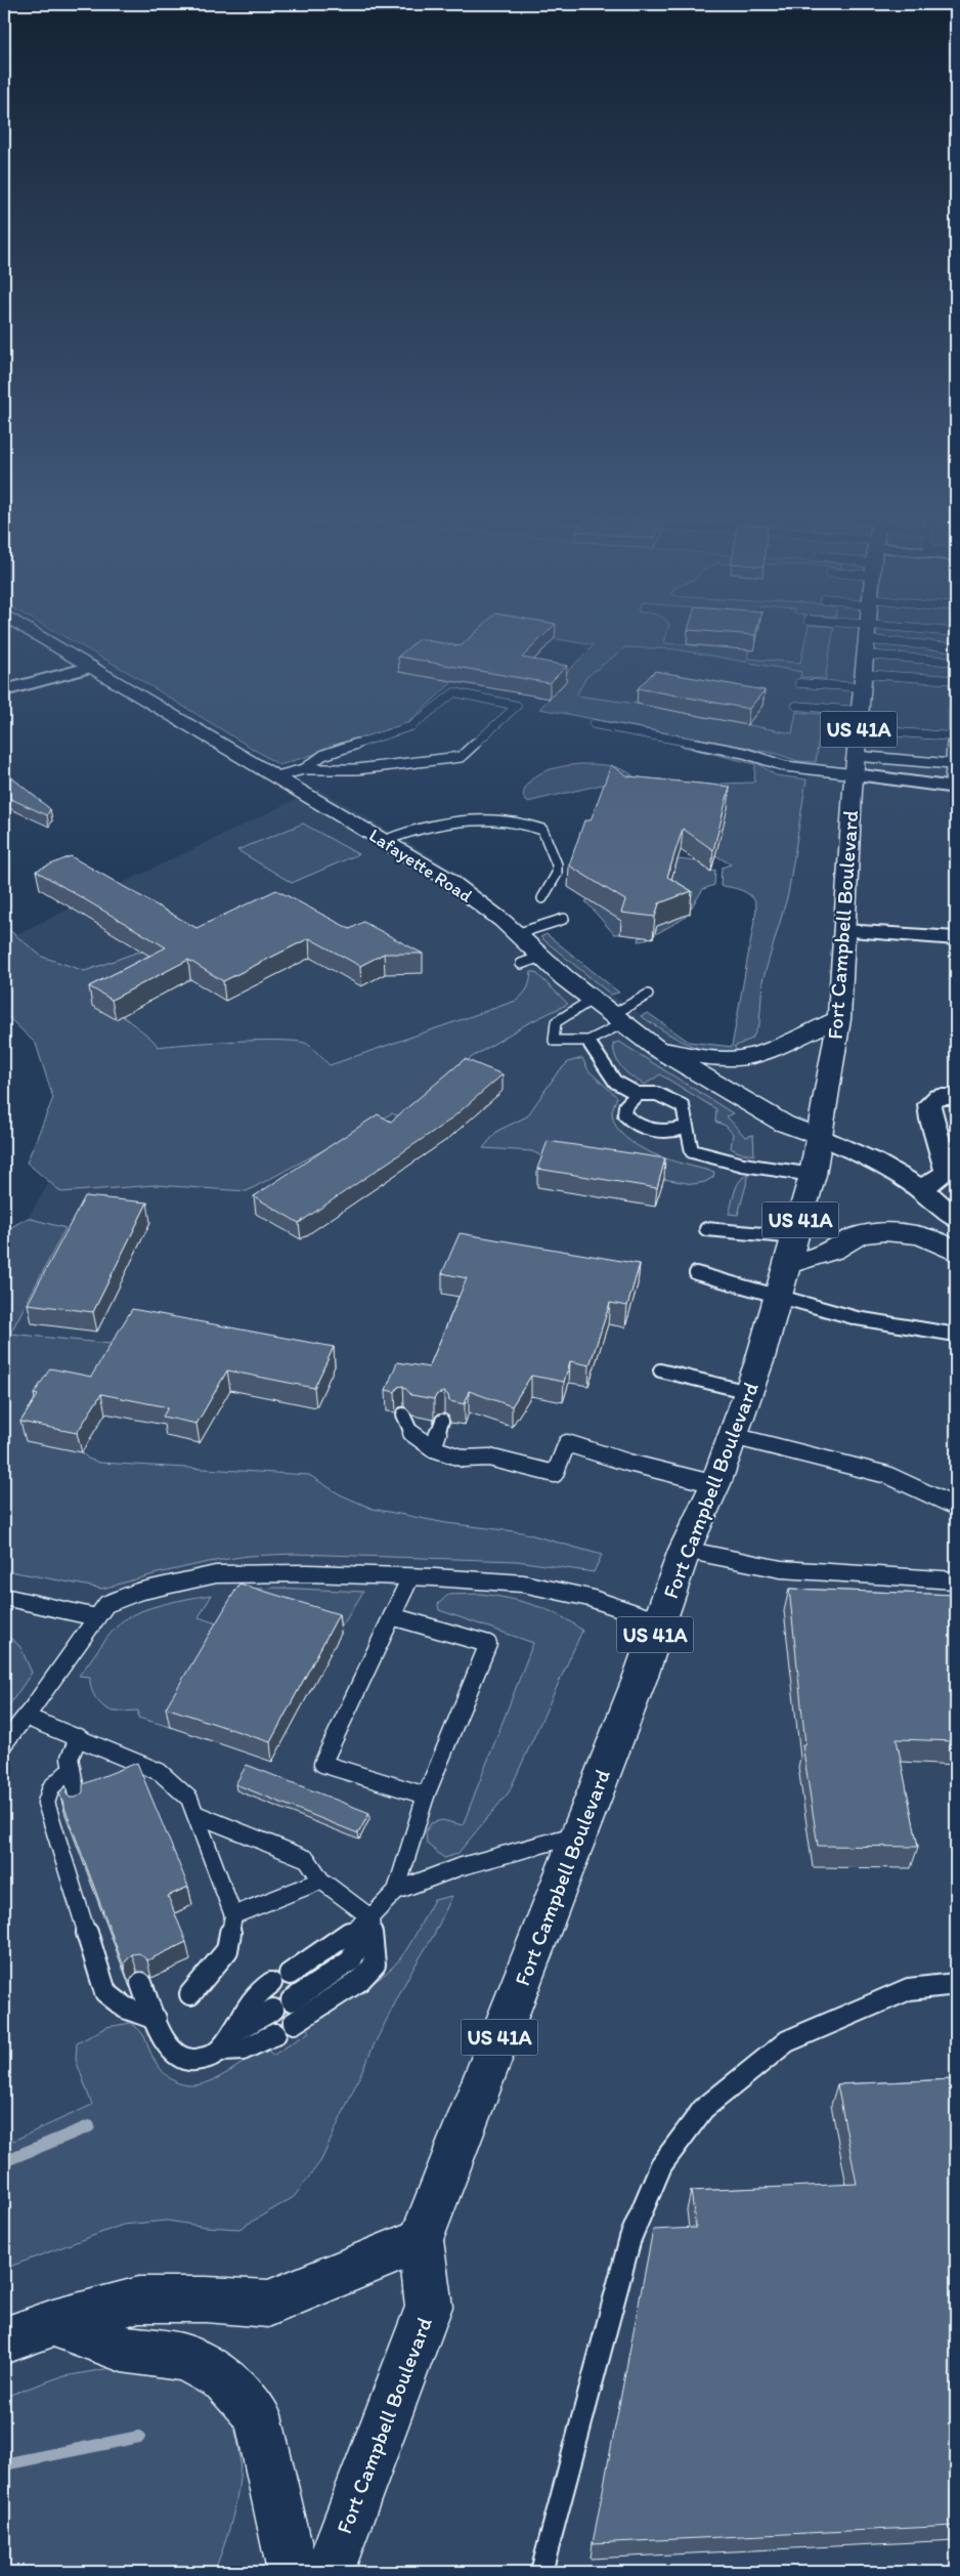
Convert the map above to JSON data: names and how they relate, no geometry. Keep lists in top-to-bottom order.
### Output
{
  "streets": {
    "main road": ["US 41A", "Lafayette Road", "Fort Campbell Boulevard"]
  },
  "crossings": [
    ["Lafayette Road", "Fort Campbell Boulevard"]
  ]
}
